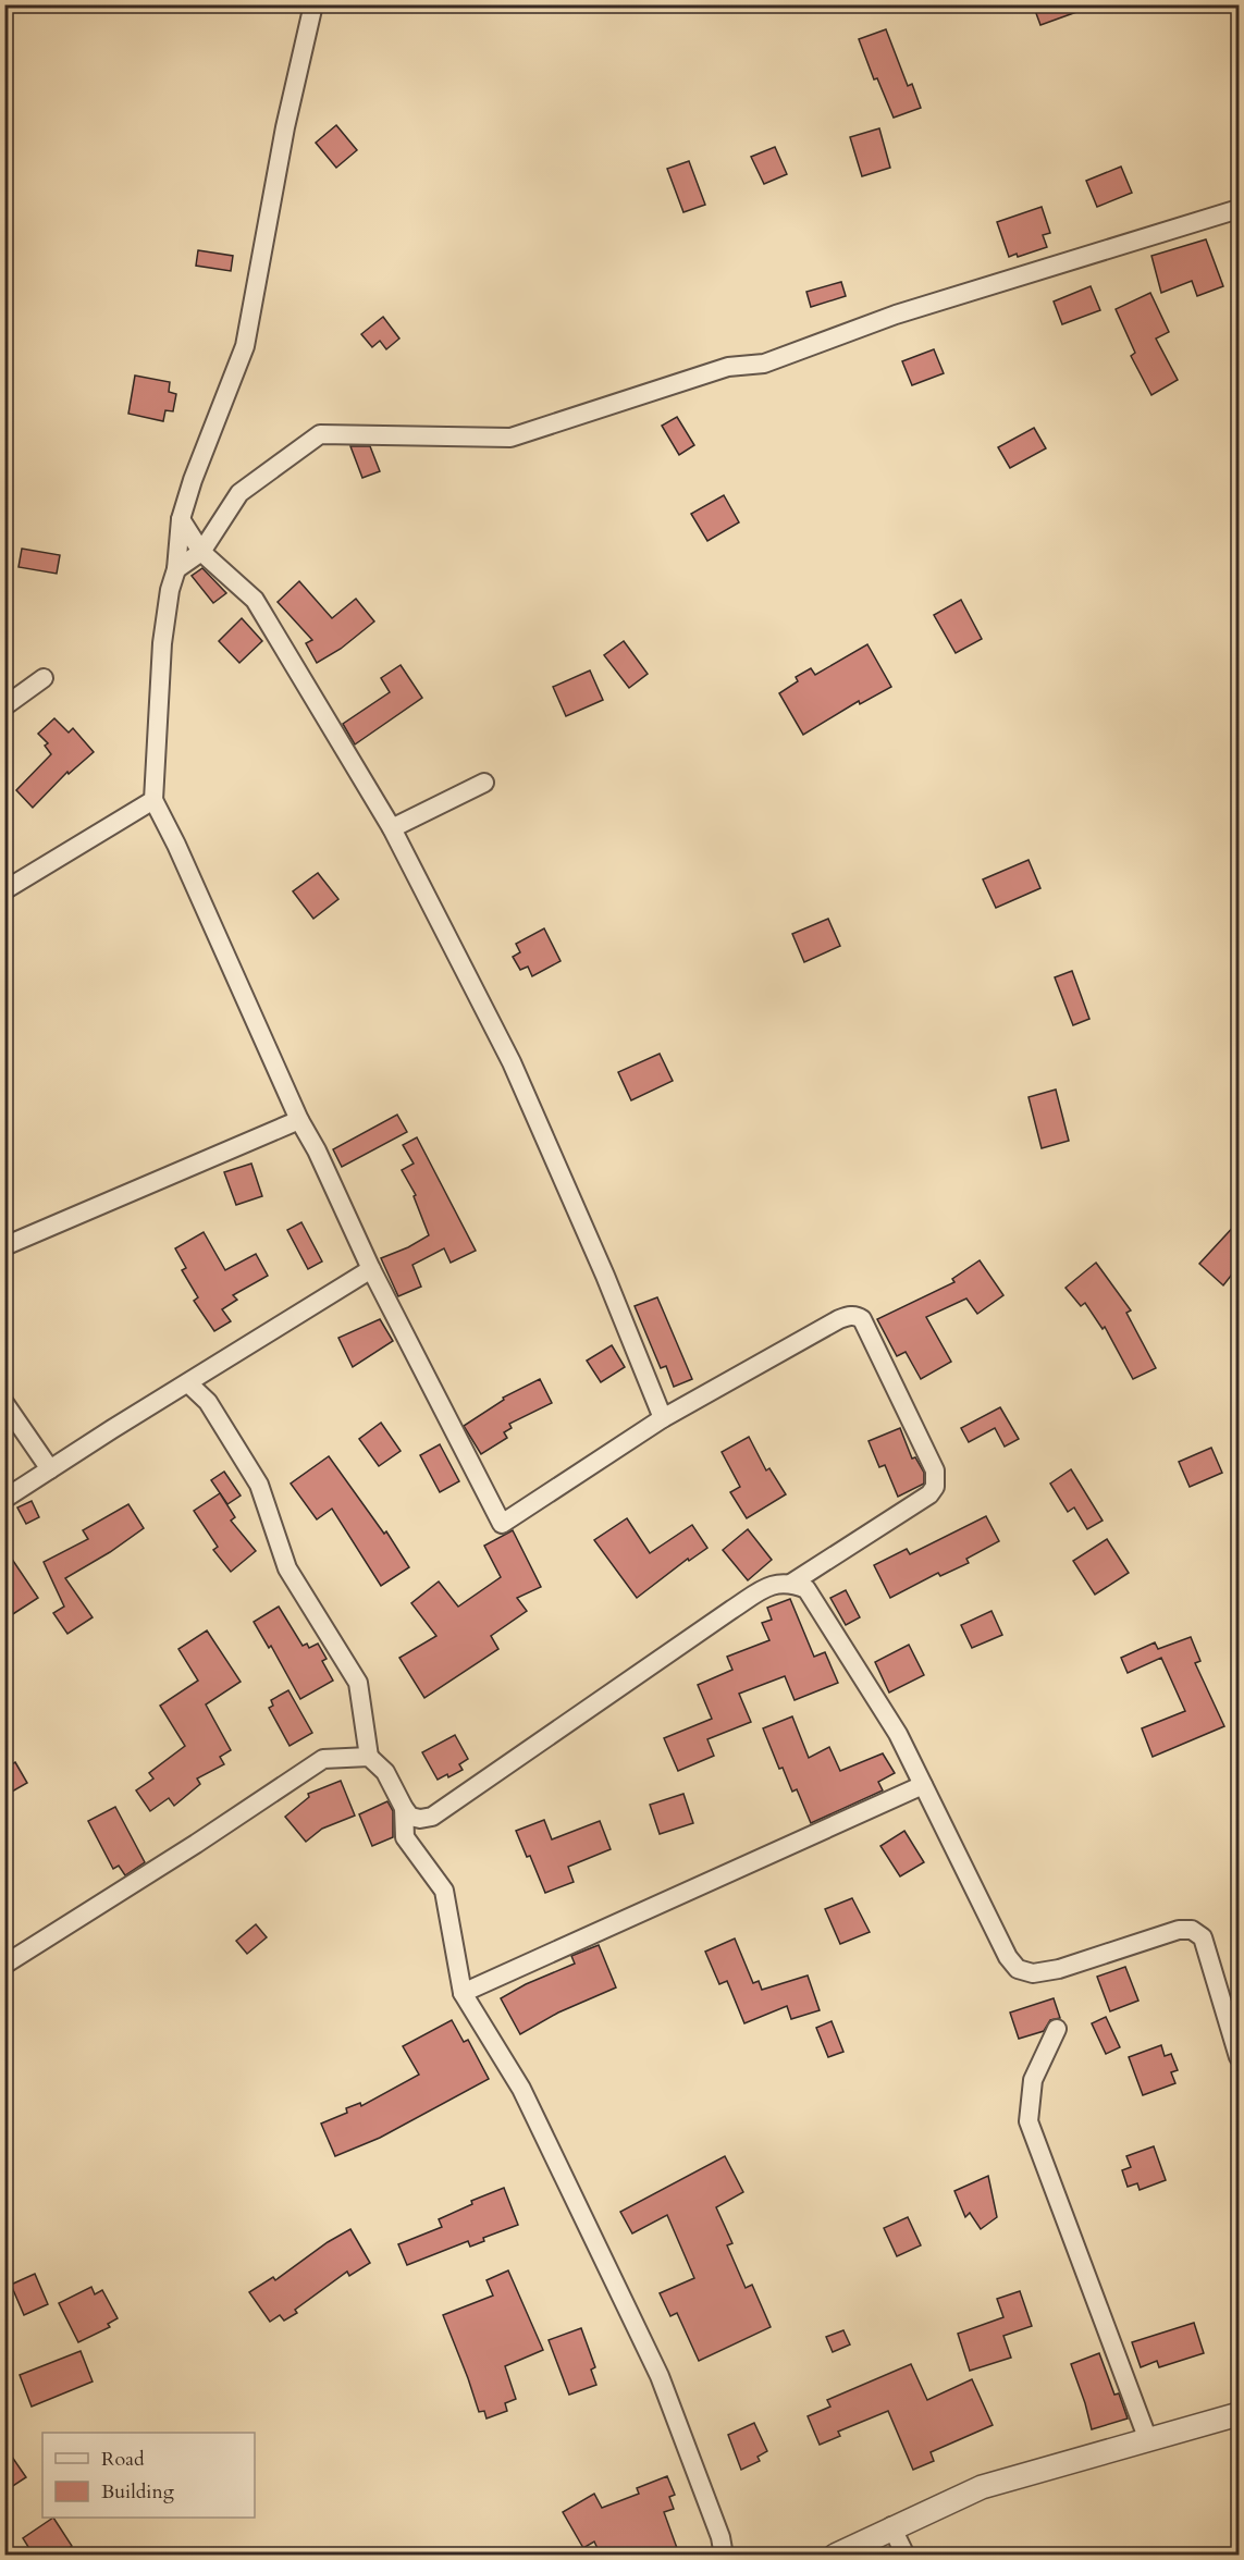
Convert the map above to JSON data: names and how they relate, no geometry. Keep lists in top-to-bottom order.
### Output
{
  "legend": ["Road", "Building"]
}
